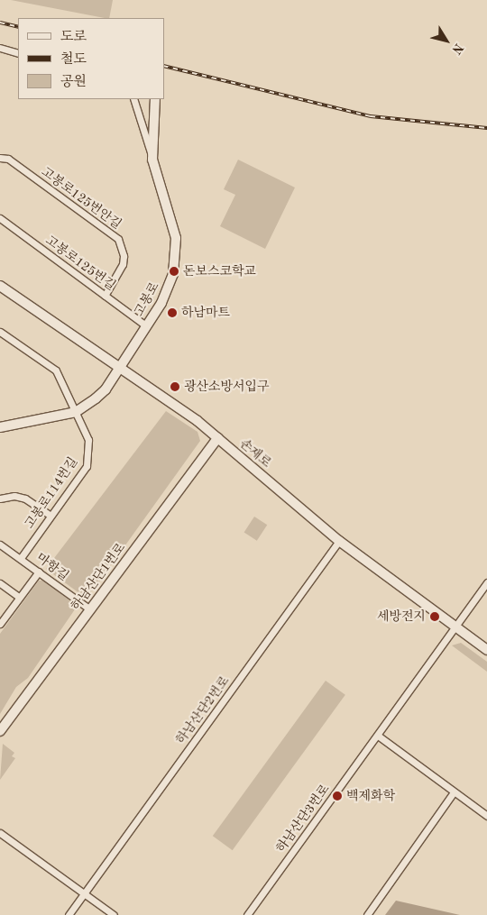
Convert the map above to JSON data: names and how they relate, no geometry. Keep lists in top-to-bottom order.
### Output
{
  "streets": {
    "main road": ["고봉로", "손재로", "하남산단1번로"],
    "street": [
      "고봉로125번안길",
      "고봉로125번길",
      "고봉로114번길",
      "마항길",
      "하남산단2번로",
      "하남산단3번로"
    ]
  },
  "crossings": [
    ["고봉로125번안길", "고봉로125번길"],
    ["고봉로125번길", "고봉로"],
    ["고봉로", "손재로"],
    ["고봉로", "고봉로114번길"],
    ["손재로", "하남산단1번로"],
    ["손재로", "하남산단2번로"],
    ["손재로", "하남산단3번로"],
    ["고봉로114번길", "마항길"],
    ["마항길", "하남산단1번로"]
  ],
  "places": [
    "돈보스코학교",
    "하남마트",
    "광산소방서입구",
    "세방전지",
    "백제화학"
  ],
  "legend": ["도로", "철도", "공원"],
  "north": "bottom right"
}
